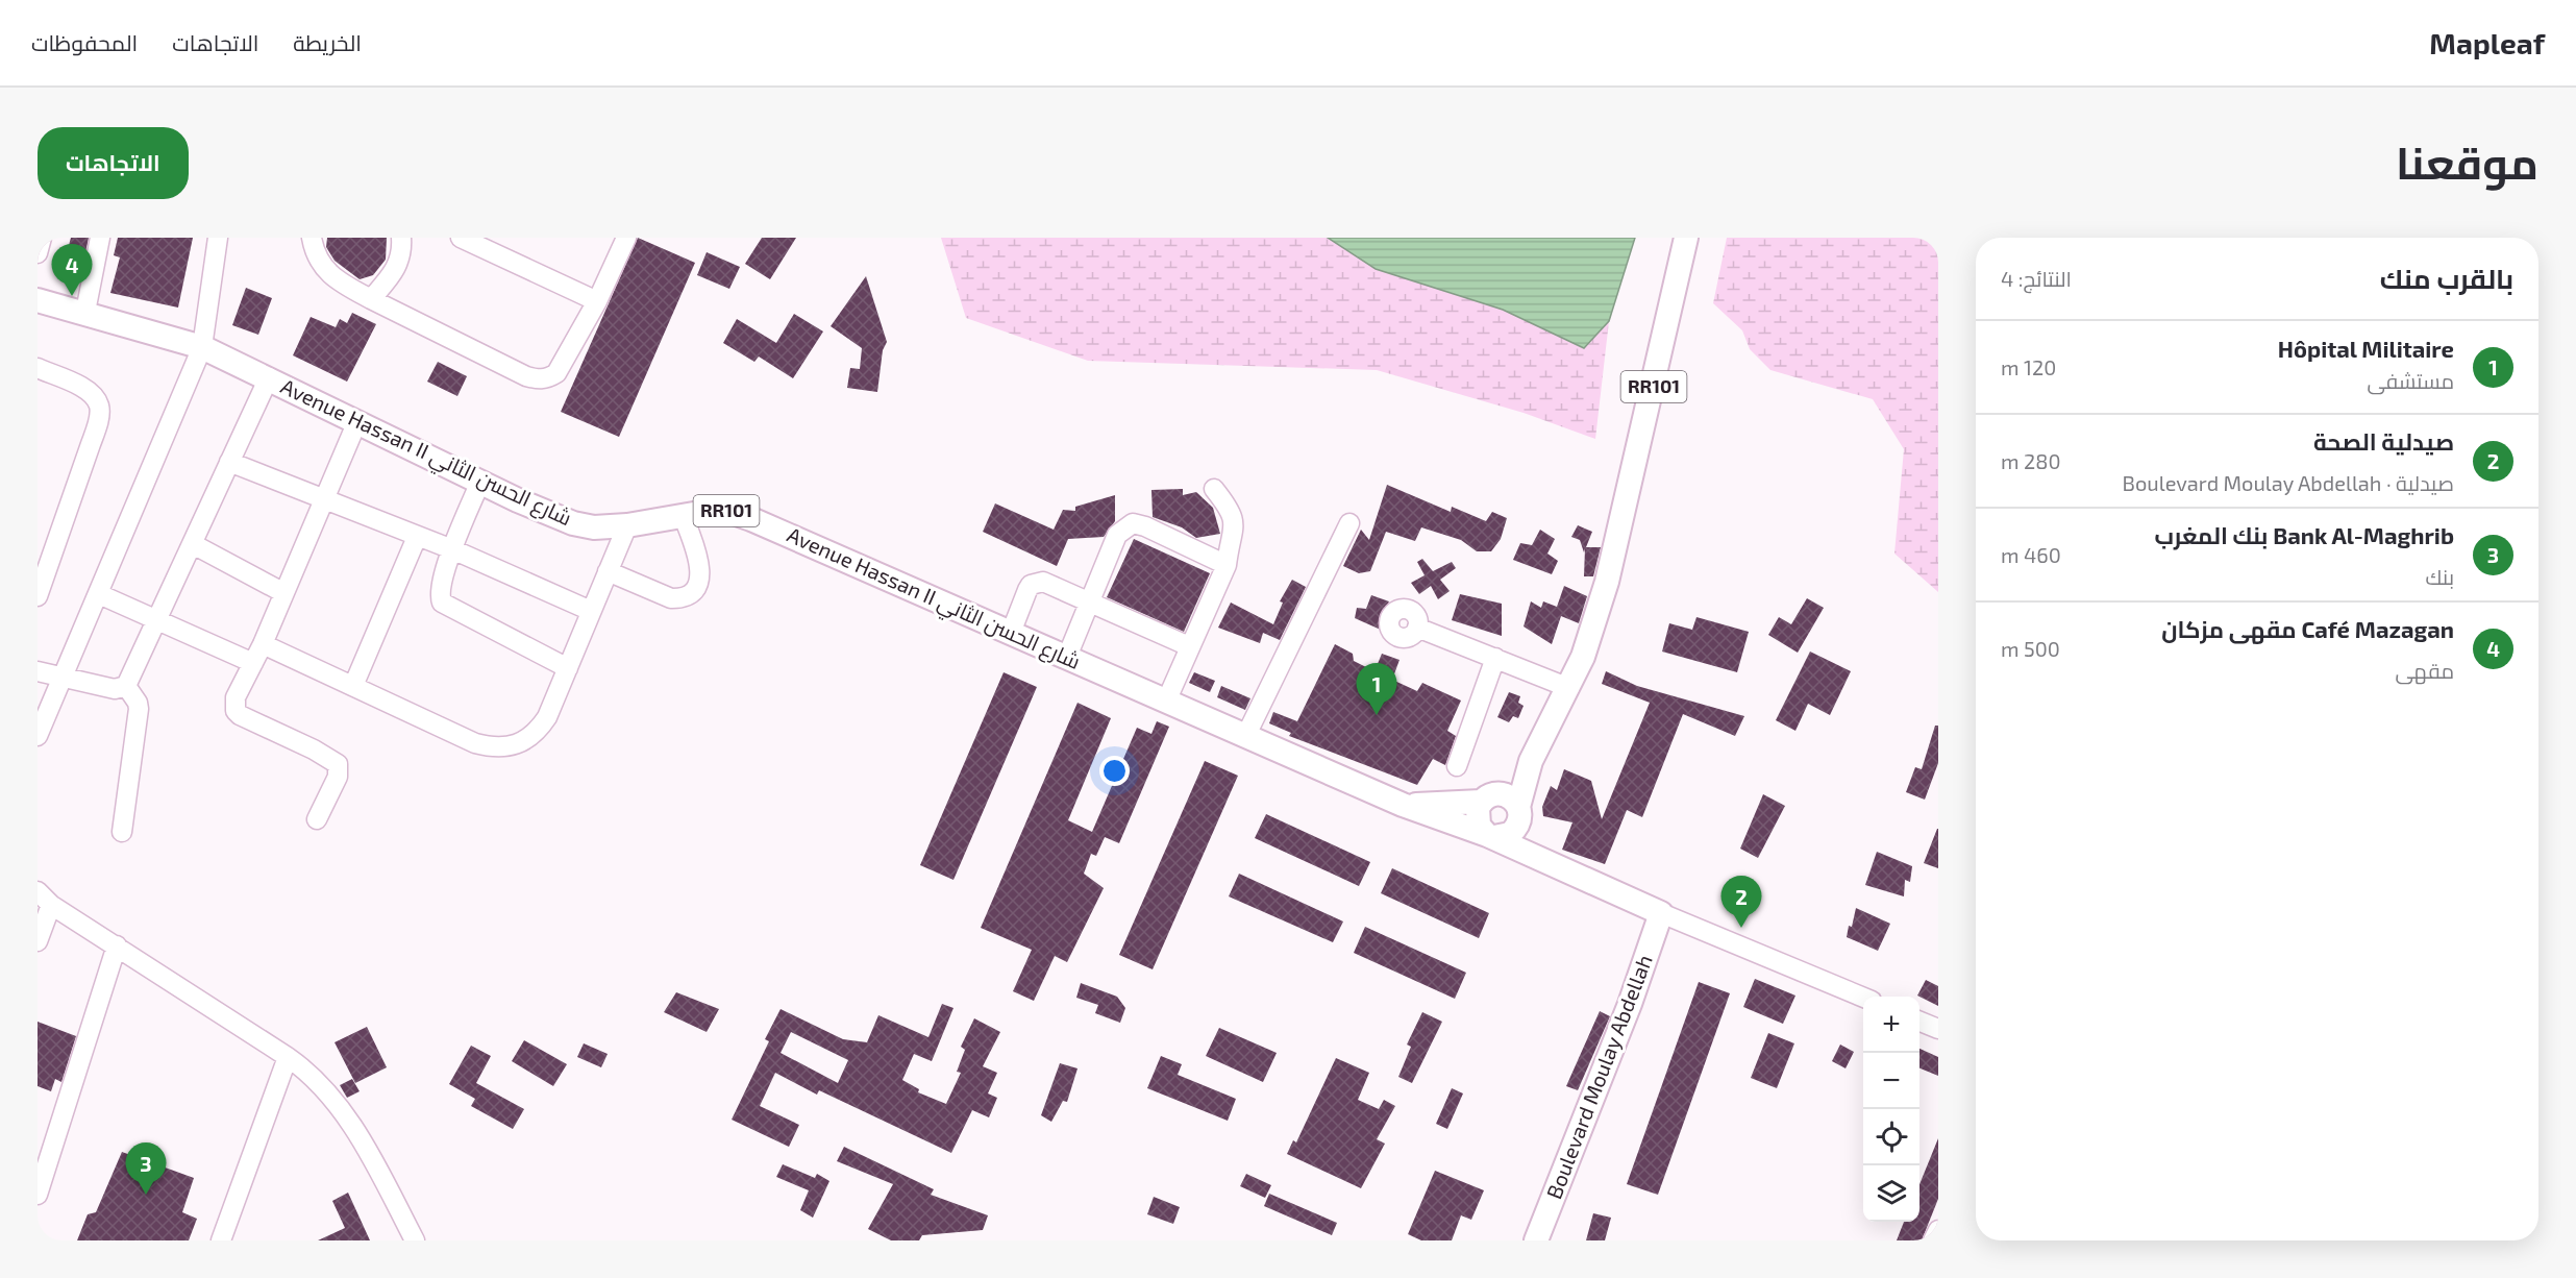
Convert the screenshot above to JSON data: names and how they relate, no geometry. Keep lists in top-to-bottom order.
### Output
{
  "streets": {
    "main road": ["RR101", "Avenue Hassan II شارع الحسن الثاني", "Boulevard Moulay Abdellah"]
  },
  "crossings": [
    ["RR101", "Avenue Hassan II شارع الحسن الثاني"],
    ["Avenue Hassan II شارع الحسن الثاني", "Boulevard Moulay Abdellah"]
  ],
  "page": {
    "header": "Mapleaf",
    "nav": ["الخريطة", "الاتجاهات", "المحفوظات"],
    "title": "موقعنا",
    "buttons": "الاتجاهات",
    "heading": ["بالقرب منك", "النتائج: 4"],
    "pins": [
      "4",
      "1",
      "2",
      "3"
    ],
    "list": [
      {
        "mark": "1",
        "name": "Hôpital Militaire",
        "note": "مستشفى",
        "value": "120 m"
      },
      {
        "mark": "2",
        "name": "صيدلية الصحة",
        "note": "صيدلية · Boulevard Moulay Abdellah",
        "value": "280 m"
      },
      {
        "mark": "3",
        "name": "Bank Al-Maghrib بنك المغرب",
        "note": "بنك",
        "value": "460 m"
      },
      {
        "mark": "4",
        "name": "Café Mazagan مقهى مزكان",
        "note": "مقهى",
        "value": "500 m"
      }
    ],
    "map_buttons": ["+", "−"]
  }
}
